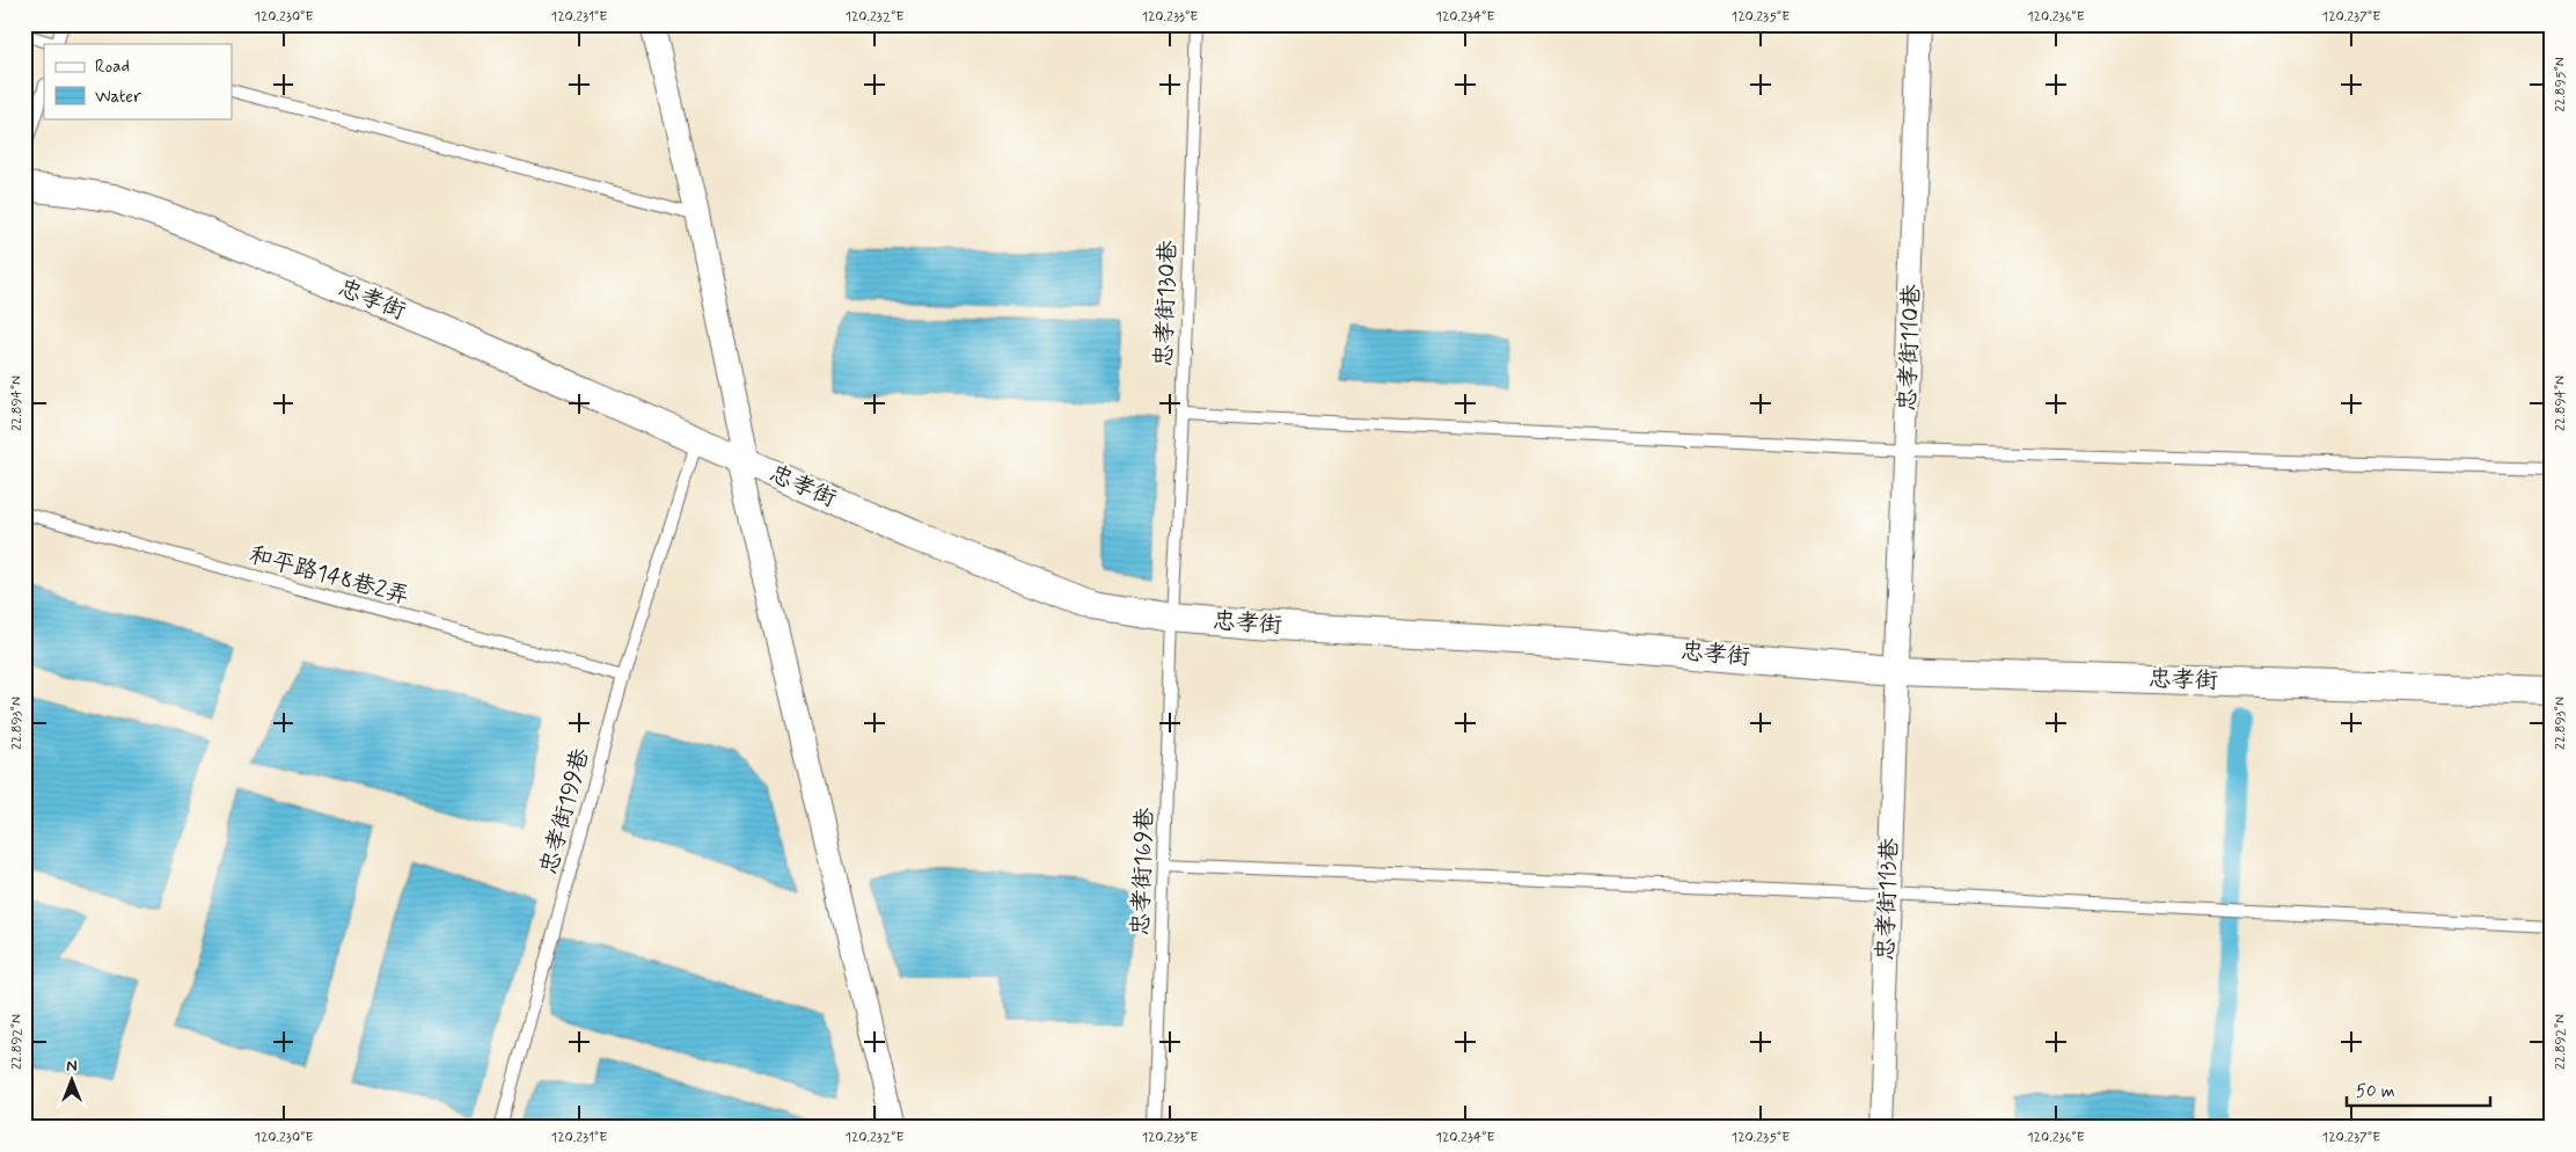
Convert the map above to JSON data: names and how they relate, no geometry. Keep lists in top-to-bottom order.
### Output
{
  "streets": {
    "street": ["忠孝街", "忠孝街110巷", "忠孝街113巷"],
    "lane": [
      "忠孝街130巷",
      "和平路148巷2弄",
      "忠孝街199巷",
      "忠孝街169巷"
    ]
  },
  "crossings": [
    ["忠孝街", "忠孝街130巷"],
    ["忠孝街", "忠孝街110巷"],
    ["忠孝街", "忠孝街199巷"],
    ["忠孝街", "忠孝街169巷"],
    ["忠孝街", "忠孝街113巷"],
    ["忠孝街130巷", "忠孝街169巷"],
    ["忠孝街110巷", "忠孝街113巷"],
    ["和平路148巷2弄", "忠孝街199巷"]
  ],
  "legend": ["Road", "Water"],
  "scale_bar": "50 m",
  "north": "top",
  "coordinates": [
    "120.230°E",
    "120.231°E",
    "120.232°E",
    "120.233°E",
    "120.234°E",
    "120.235°E",
    "120.236°E",
    "120.237°E",
    "22.895°N",
    "22.894°N",
    "22.893°N",
    "22.892°N"
  ]
}
